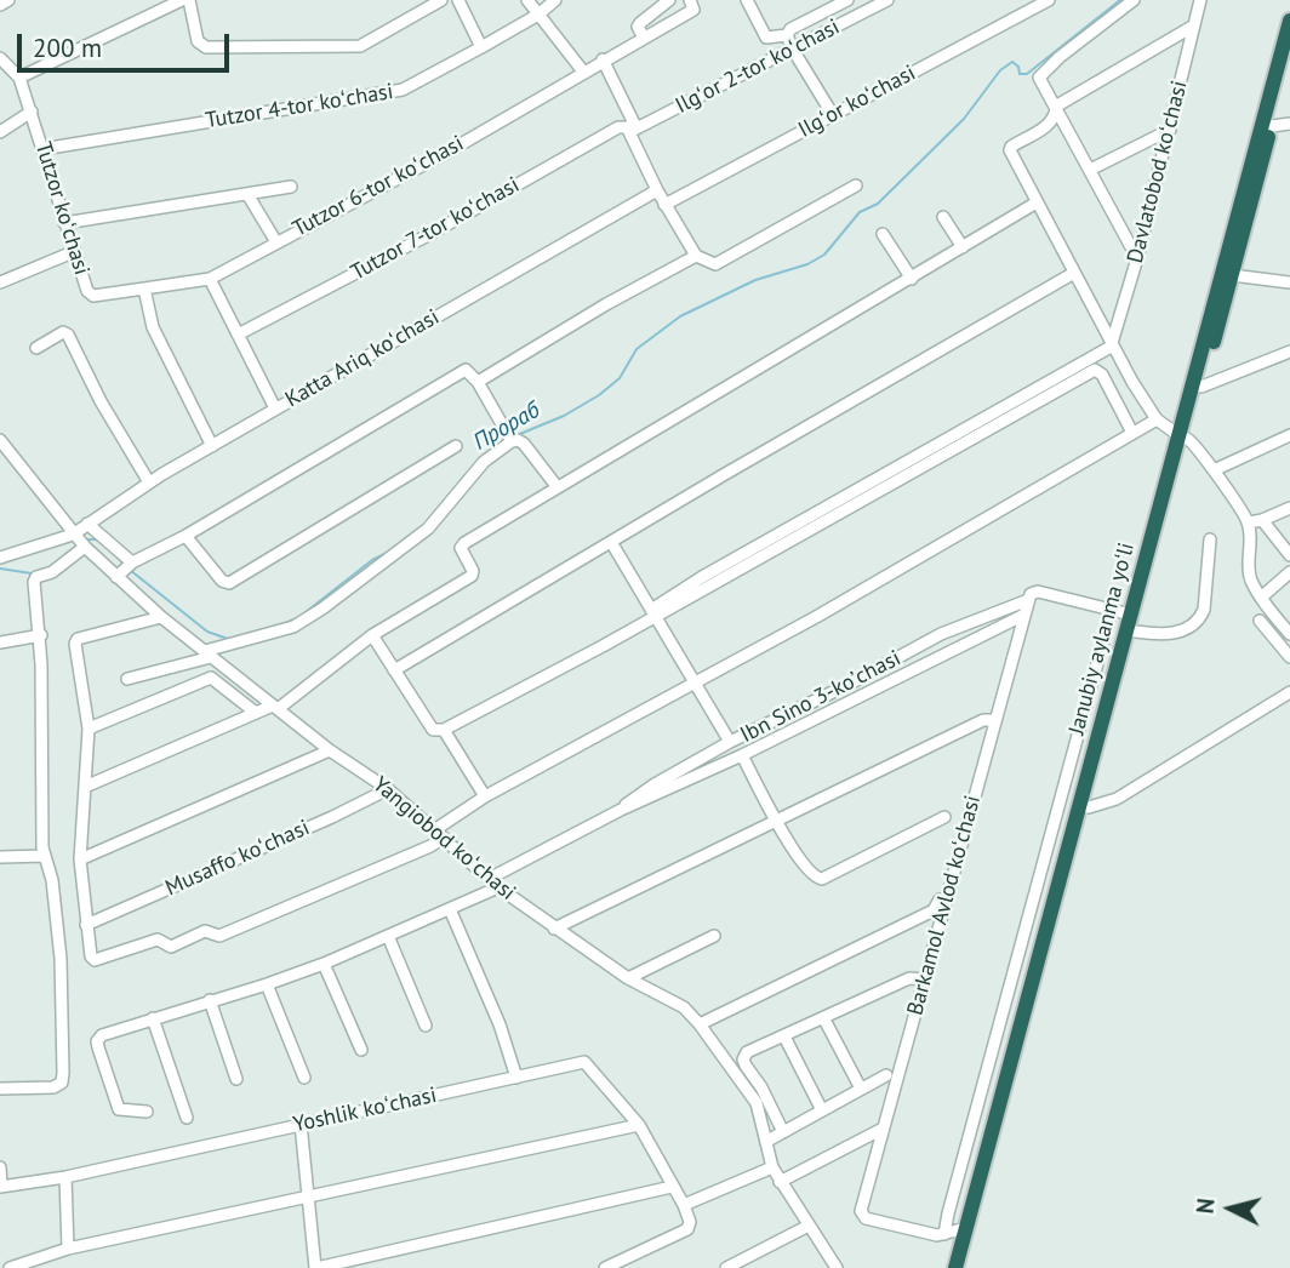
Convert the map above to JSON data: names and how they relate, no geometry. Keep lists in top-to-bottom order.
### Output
{
  "streets": {
    "highway": ["Janubiy aylanma yoʻli"],
    "street": [
      "Ilgʻor 2-tor koʻchasi",
      "Ilgʻor koʻchasi",
      "Tutzor 4-tor koʻchasi",
      "Davlatobod koʻchasi",
      "Tutzor 6-tor koʻchasi",
      "Tutzor koʻchasi",
      "Tutzor 7-tor koʻchasi",
      "Katta Ariq koʻchasi",
      "Ibn Sino 3-koʼchasi",
      "Yangiobod koʻchasi",
      "Musaffo koʻchasi",
      "Barkamol Avlod koʻchasi",
      "Yoshlik koʻchasi"
    ]
  },
  "crossings": [
    ["Ilgʻor 2-tor koʻchasi", "Tutzor 7-tor koʻchasi"],
    ["Tutzor 4-tor koʻchasi", "Tutzor koʻchasi"],
    ["Tutzor 6-tor koʻchasi", "Tutzor koʻchasi"],
    ["Katta Ariq koʻchasi", "Yangiobod koʻchasi"],
    ["Janubiy aylanma yoʻli", "Barkamol Avlod koʻchasi"],
    ["Ibn Sino 3-koʼchasi", "Yangiobod koʻchasi"],
    ["Ibn Sino 3-koʼchasi", "Barkamol Avlod koʻchasi"],
    ["Yangiobod koʻchasi", "Musaffo koʻchasi"]
  ],
  "water": ["Прораб"],
  "scale_bar": "200 m",
  "north": "left"
}
